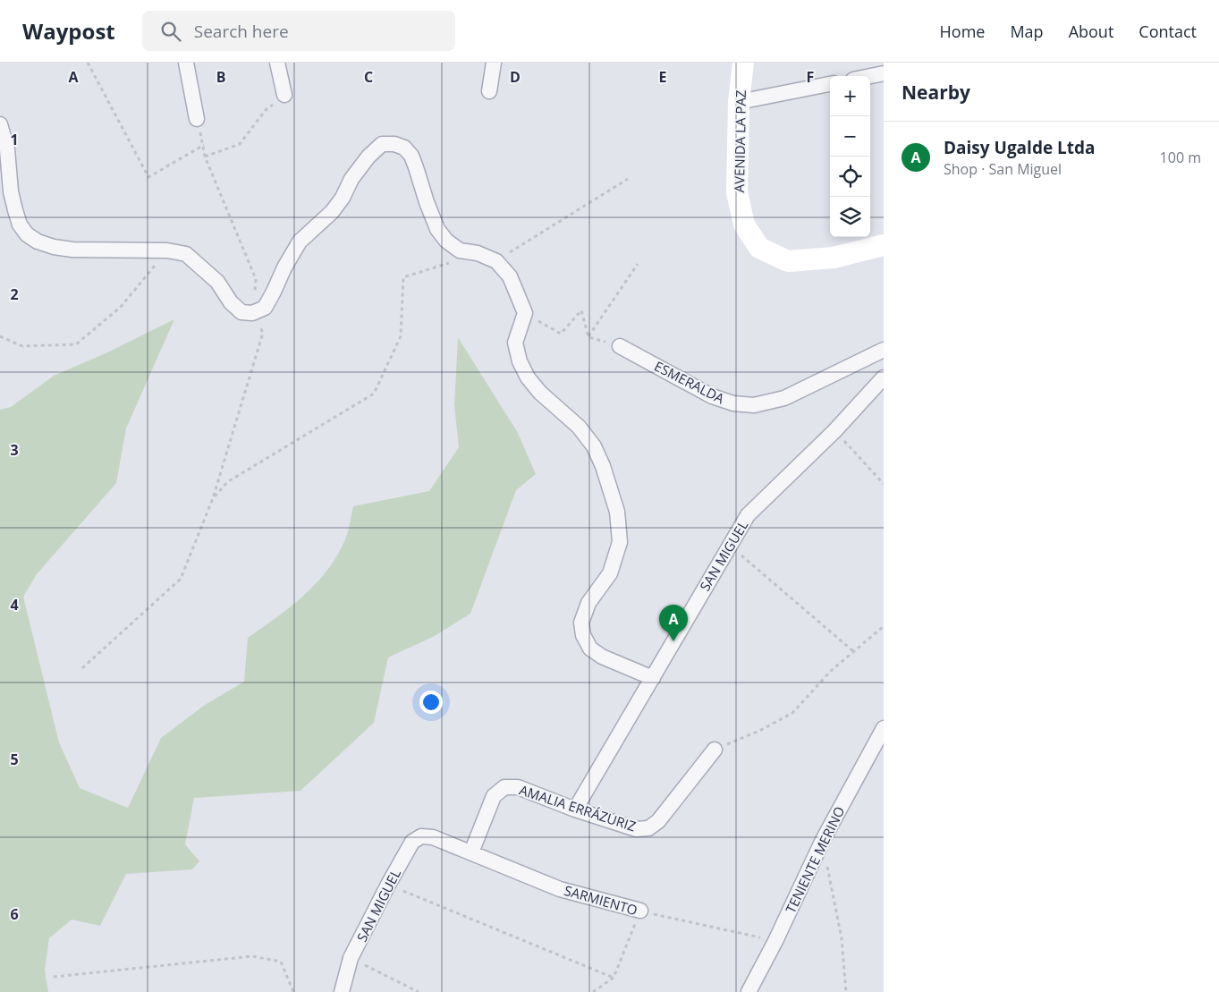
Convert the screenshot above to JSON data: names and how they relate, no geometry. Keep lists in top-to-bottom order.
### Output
{
  "streets": {
    "street": [
      "AVENIDA LA PAZ",
      "ESMERALDA",
      "SAN MIGUEL",
      "AMALIA ERRÁZURIZ",
      "TENIENTE MERINO",
      "SARMIENTO"
    ]
  },
  "crossings": [
    ["SAN MIGUEL", "AMALIA ERRÁZURIZ"],
    ["SAN MIGUEL", "SARMIENTO"],
    ["AMALIA ERRÁZURIZ", "SARMIENTO"],
    ["TENIENTE MERINO", "SARMIENTO"]
  ],
  "page": {
    "header": "Waypost",
    "search": "Search here",
    "nav": [
      "Home",
      "Map",
      "About",
      "Contact"
    ],
    "heading": "Nearby",
    "map_buttons": ["+", "−"],
    "list": [
      {
        "mark": "A",
        "name": "Daisy Ugalde Ltda",
        "note": "Shop · San Miguel",
        "value": "100 m"
      }
    ],
    "pins": "A"
  },
  "grid": {
    "columns": [
      "A",
      "B",
      "C",
      "D",
      "E",
      "F"
    ],
    "rows": [
      "1",
      "2",
      "3",
      "4",
      "5",
      "6"
    ]
  }
}
